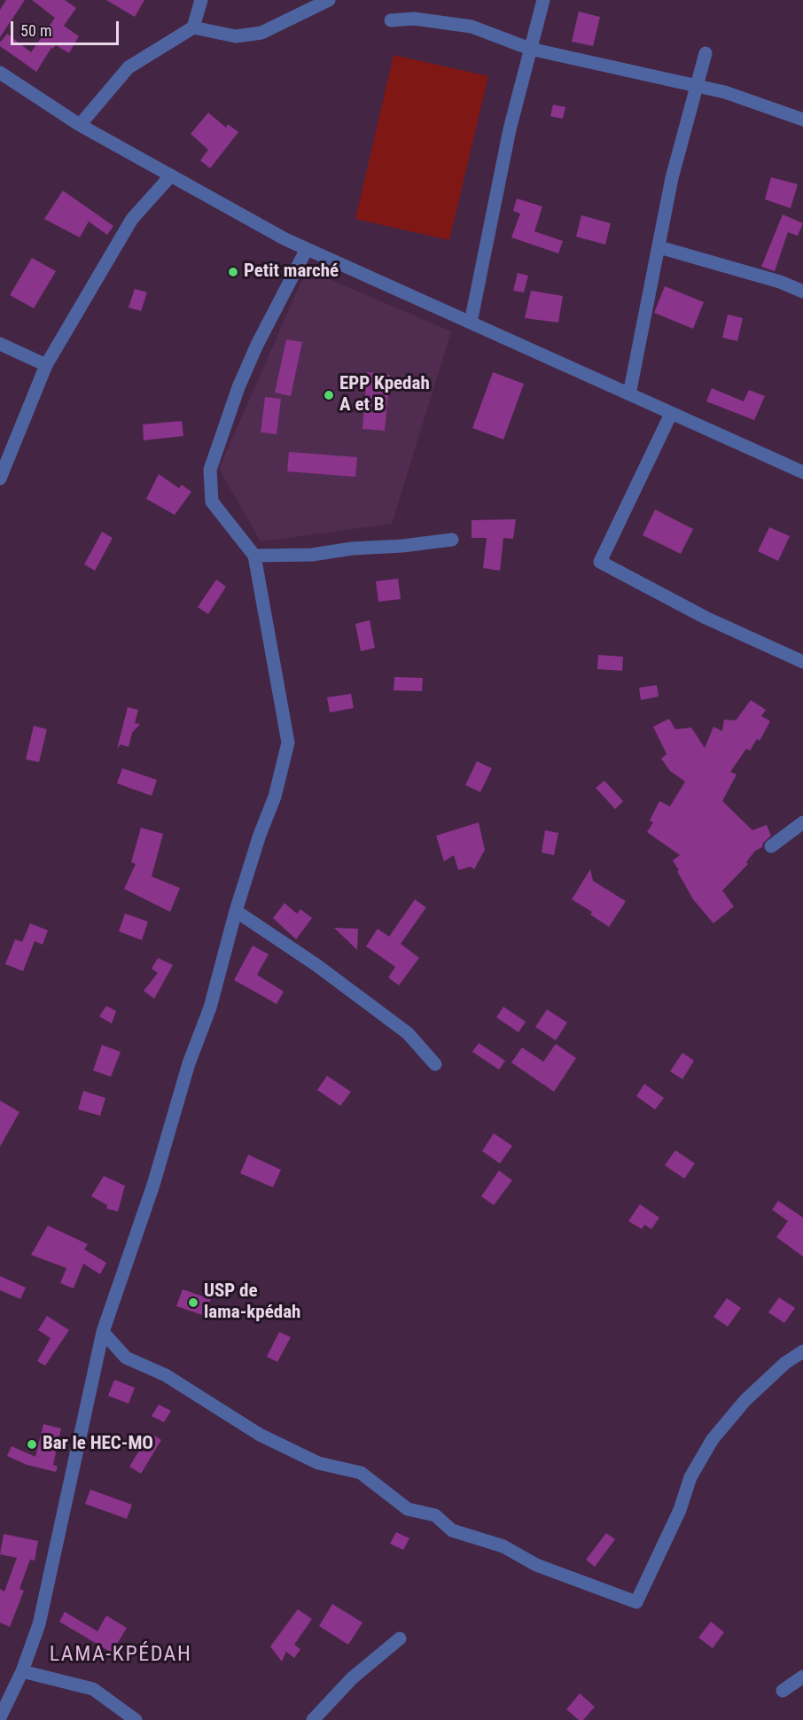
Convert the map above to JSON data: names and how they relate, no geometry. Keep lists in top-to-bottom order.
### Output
{
  "districts": ["LAMA-KPÉDAH"],
  "places": [
    "Petit marché",
    "EPP Kpedah A et B",
    "USP de lama-kpédah",
    "Bar le HEC-MO"
  ],
  "scale_bar": "50 m"
}
